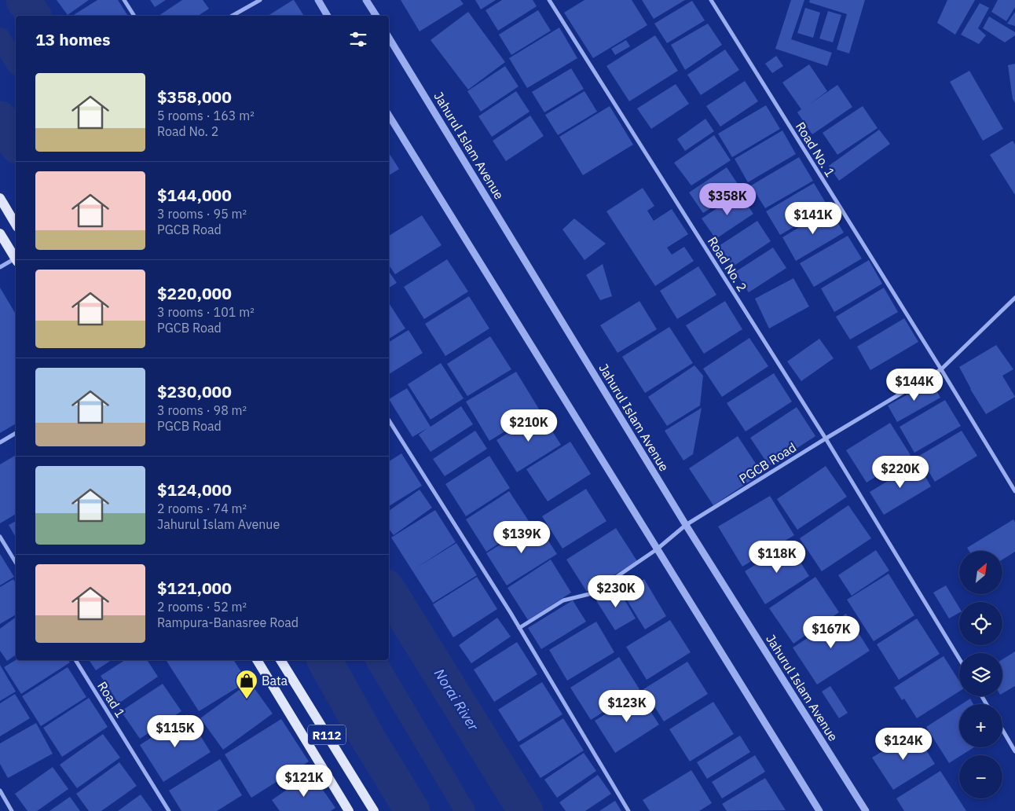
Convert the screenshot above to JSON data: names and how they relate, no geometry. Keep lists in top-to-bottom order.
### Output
{
  "streets": {
    "main road": ["R112"],
    "street": [
      "Jahurul Islam Avenue",
      "Road No. 1",
      "Road No. 2",
      "PGCB Road",
      "Road 1"
    ]
  },
  "crossings": [
    ["Jahurul Islam Avenue", "PGCB Road"],
    ["Road No. 1", "PGCB Road"],
    ["Road No. 2", "PGCB Road"]
  ],
  "water": ["Norai River"],
  "places": {
    "shop": ["Bata"]
  },
  "north": "top right",
  "page": {
    "heading": "13 homes",
    "list": [
      {
        "name": "$358,000",
        "note": "5 rooms · 163 m² · Road No. 2"
      },
      {
        "name": "$144,000",
        "note": "3 rooms · 95 m² · PGCB Road"
      },
      {
        "name": "$220,000",
        "note": "3 rooms · 101 m² · PGCB Road"
      },
      {
        "name": "$230,000",
        "note": "3 rooms · 98 m² · PGCB Road"
      },
      {
        "name": "$124,000",
        "note": "2 rooms · 74 m² · Jahurul Islam Avenue"
      },
      {
        "name": "$121,000",
        "note": "2 rooms · 52 m² · Rampura-Banasree Road"
      }
    ],
    "price": [
      "$358K",
      "$141K",
      "$144K",
      "$210K",
      "$220K",
      "$139K",
      "$118K",
      "$230K",
      "$167K",
      "$123K",
      "$115K",
      "$124K",
      "$121K"
    ],
    "map_buttons": ["+", "−"]
  }
}
